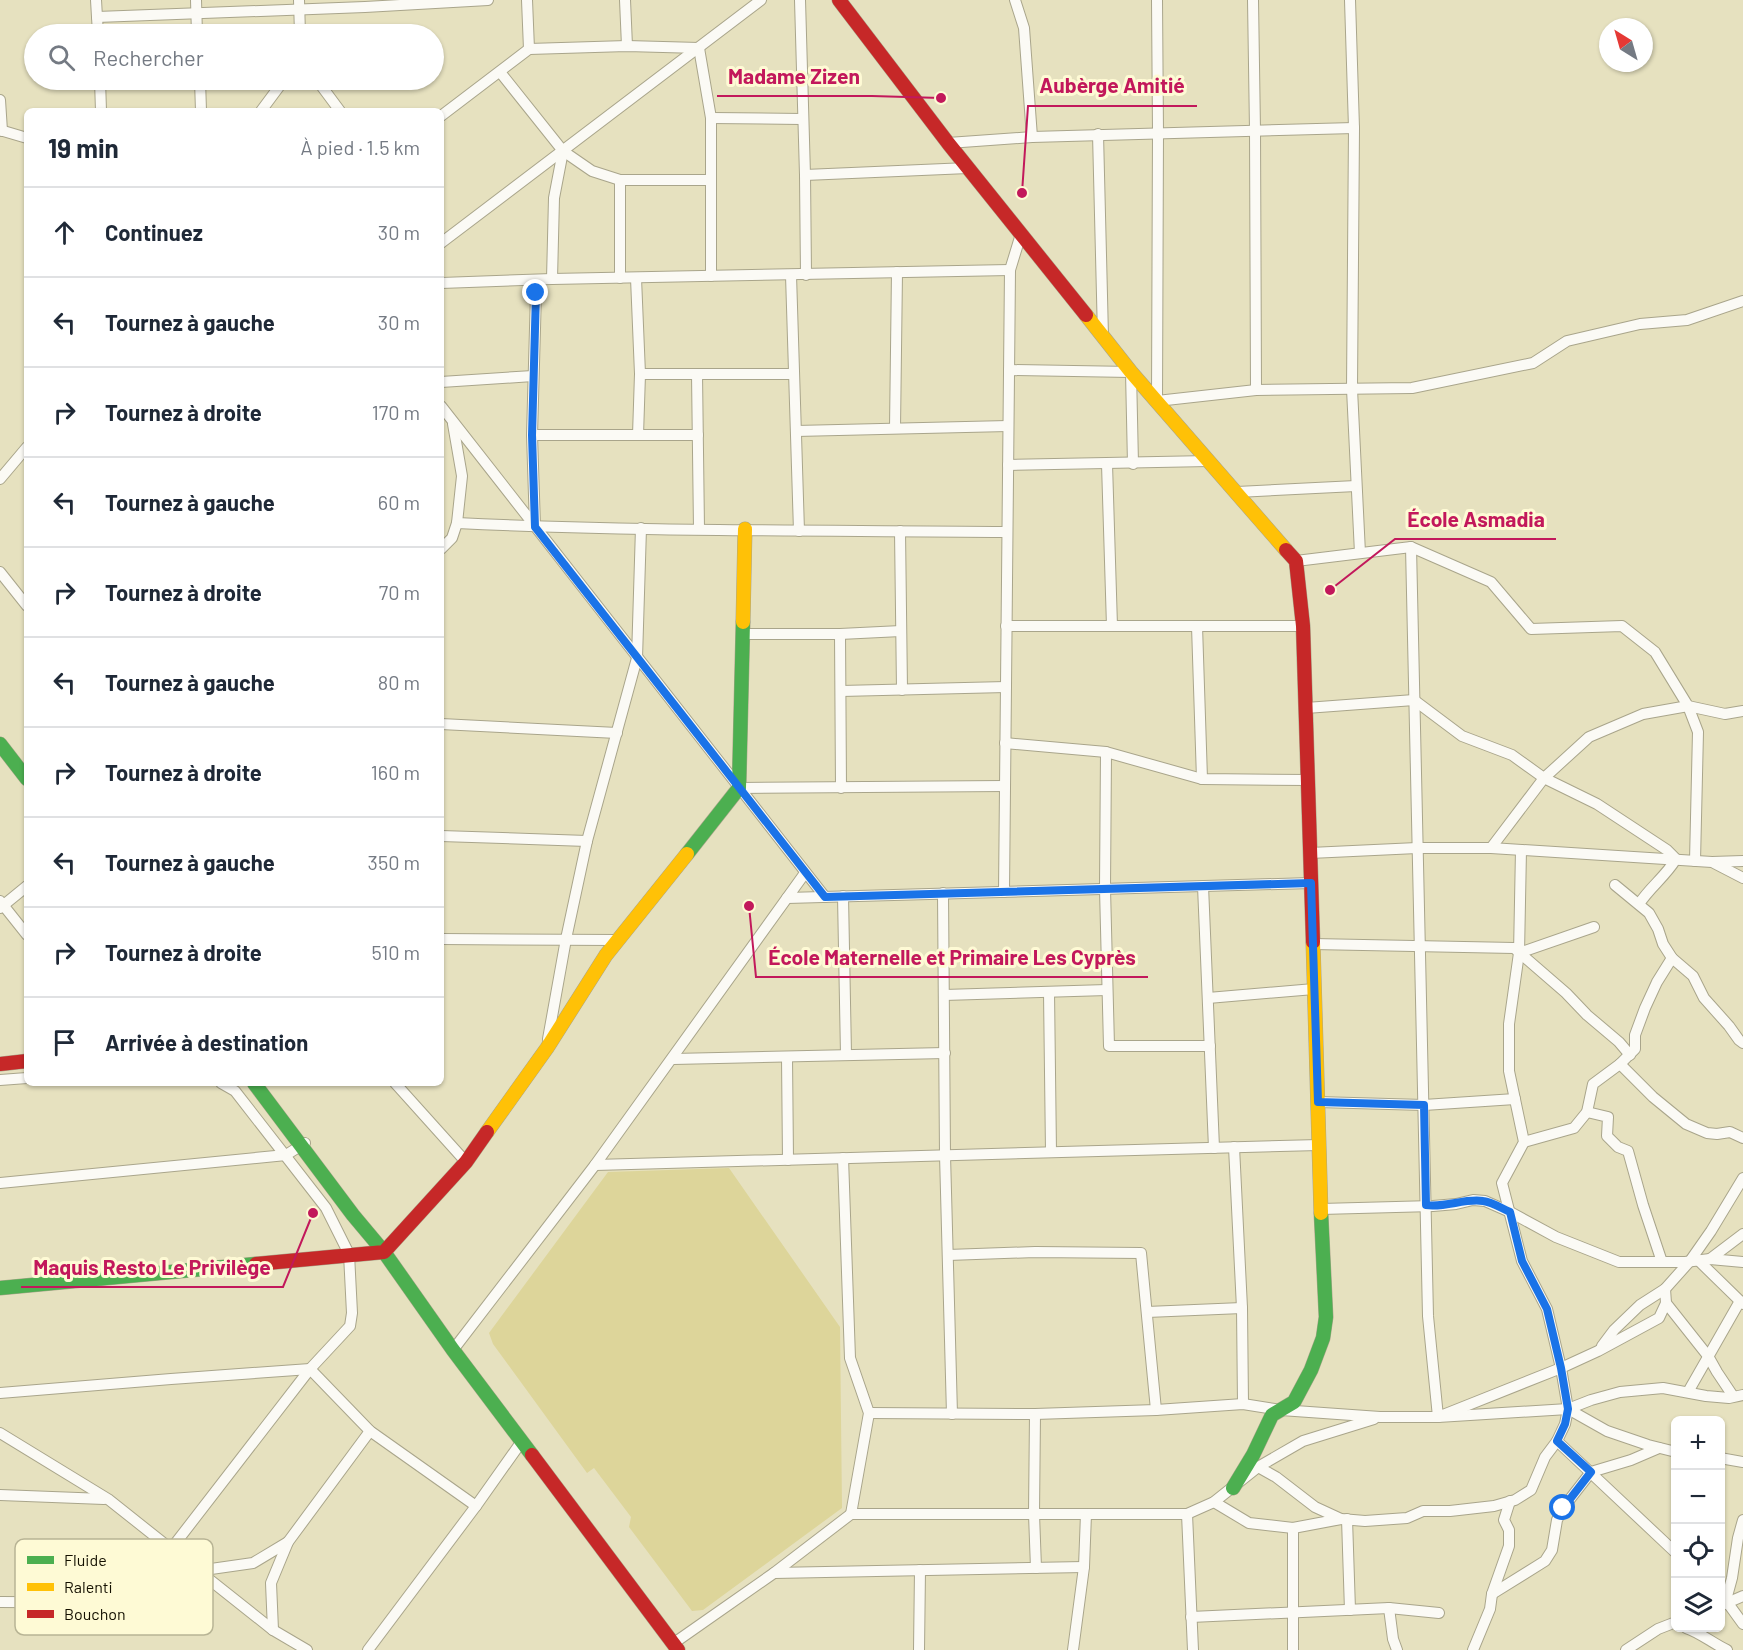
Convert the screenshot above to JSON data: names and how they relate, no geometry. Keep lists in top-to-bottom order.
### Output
{
  "places": [
    "Madame Zizen",
    "Aubèrge Amitié",
    "École Asmadia",
    "École Maternelle et Primaire Les Cyprès",
    "Maquis Resto Le Privilège"
  ],
  "legend": ["Fluide", "Ralenti", "Bouchon"],
  "north": "top left",
  "page": {
    "search": "Rechercher",
    "heading": ["19 min", "À pied · 1.5 km"],
    "list": [
      ["Continuez", "30 m"],
      ["Tournez à gauche", "30 m"],
      ["Tournez à droite", "170 m"],
      ["Tournez à gauche", "60 m"],
      ["Tournez à droite", "70 m"],
      ["Tournez à gauche", "80 m"],
      ["Tournez à droite", "160 m"],
      ["Tournez à gauche", "350 m"],
      ["Tournez à droite", "510 m"],
      "Arrivée à destination"
    ],
    "map_buttons": ["+", "−"]
  }
}
